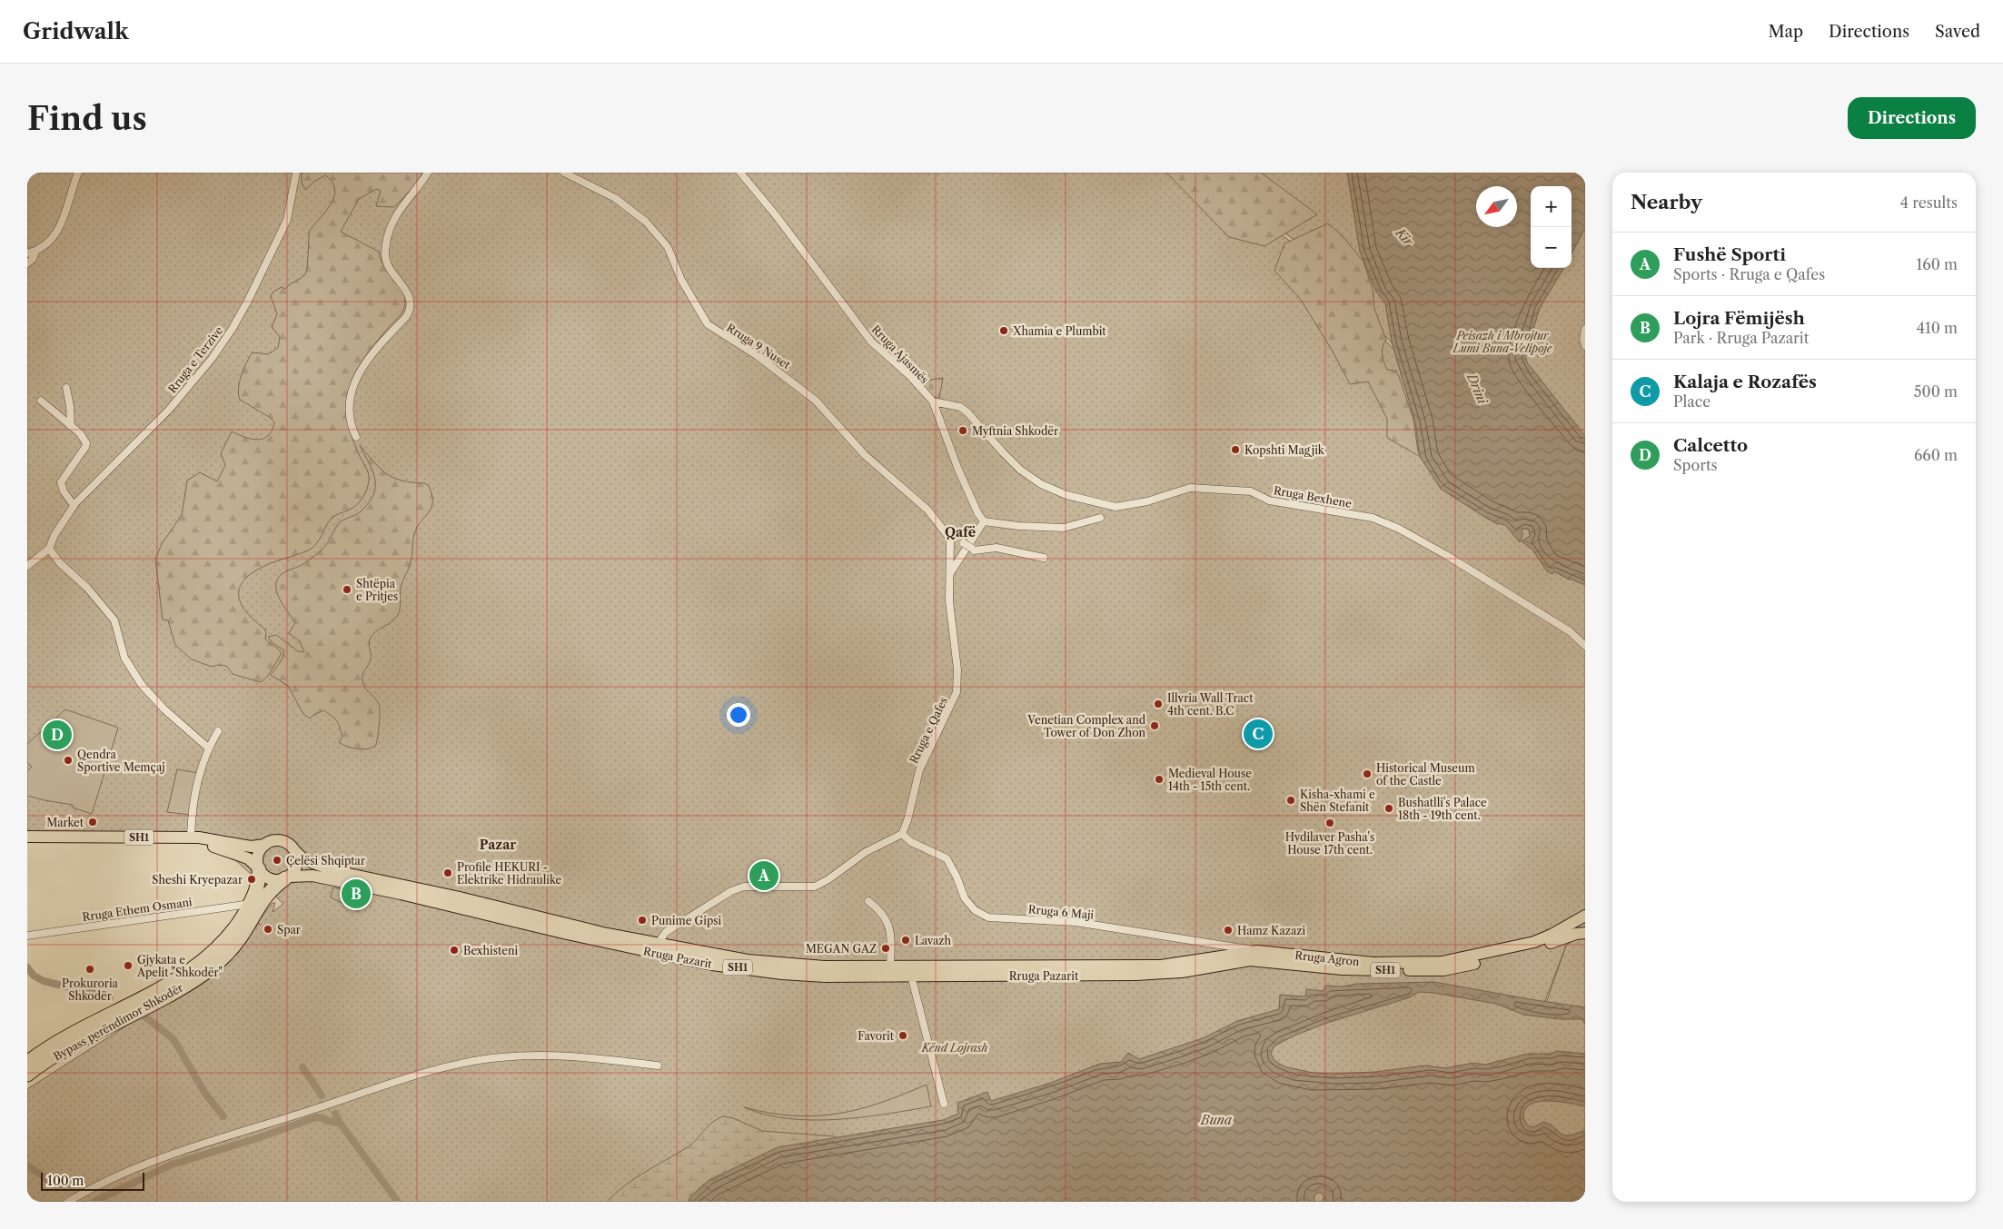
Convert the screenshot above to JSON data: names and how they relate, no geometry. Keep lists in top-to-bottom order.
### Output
{
  "streets": {
    "highway": ["Bypass perëndimor Shkodër"],
    "main road": ["SH1", "Rruga Pazarit", "Rruga Agron"],
    "street": [
      "Rruga 9 Nuset",
      "Rruga Ajasmës",
      "Rruga e Terzive",
      "Rruga Bexhene",
      "Rruga e Qafes",
      "Rruga Ethem Osmani",
      "Rruga 6 Maji"
    ]
  },
  "crossings": [
    ["Rruga 9 Nuset", "Rruga e Qafes"],
    ["Rruga Ajasmës", "Rruga Bexhene"],
    ["Rruga e Qafes", "Rruga 6 Maji"],
    ["SH1", "Rruga Pazarit"],
    ["SH1", "Bypass perëndimor Shkodër"],
    ["Rruga Ethem Osmani", "Bypass perëndimor Shkodër"],
    ["Rruga 6 Maji", "Rruga Agron"],
    ["Rruga Pazarit", "Rruga Agron"],
    ["Rruga Pazarit", "Bypass perëndimor Shkodër"]
  ],
  "districts": ["Qafë", "Pazar"],
  "water": ["Kir", "Drini", "Buna"],
  "parks": ["Peisazh i Mbrojtur Lumi Buna-Velipoje", "Kënd Lojrash"],
  "places": [
    "Xhamia e Plumbit",
    "Myftnia Shkodër",
    "Kopshti Magjik",
    "Shtëpia e Pritjes",
    "Illyria Wall Tract 4th cent. B.C",
    "Venetian Complex and Tower of Don Zhon",
    "Qendra Sportive Memçaj",
    "Historical Museum of the Castle",
    "Medieval House 14th - 15th cent.",
    "Kisha-xhami e Shën Stefanit",
    "Bushatlli's Palace 18th - 19th cent.",
    "Market",
    "Hydilaver Pasha's House 17th cent.",
    "Çelësi Shqiptar",
    "Profile HEKURI - Elektrike Hidraulike",
    "Sheshi Kryepazar",
    "Punime Gipsi",
    "Spar",
    "Hamz Kazazi",
    "Lavazh",
    "MEGAN GAZ",
    "Bexhisteni",
    "Gjykata e Apelit \"Shkodër\"",
    "Prokuroria Shkodër",
    "Favorit"
  ],
  "scale_bar": "100 m",
  "north": "bottom left",
  "page": {
    "header": "Gridwalk",
    "nav": ["Map", "Directions", "Saved"],
    "buttons": "Directions",
    "title": "Find us",
    "heading": ["Nearby", "4 results"],
    "map_buttons": ["+", "−"],
    "list": [
      {
        "mark": "A",
        "name": "Fushë Sporti",
        "note": "Sports · Rruga e Qafes",
        "value": "160 m"
      },
      {
        "mark": "B",
        "name": "Lojra Fëmijësh",
        "note": "Park · Rruga Pazarit",
        "value": "410 m"
      },
      {
        "mark": "C",
        "name": "Kalaja e Rozafës",
        "note": "Place",
        "value": "500 m"
      },
      {
        "mark": "D",
        "name": "Calcetto",
        "note": "Sports",
        "value": "660 m"
      }
    ],
    "pins": [
      "C",
      "D",
      "A",
      "B"
    ],
    "scale": "100 m"
  }
}
